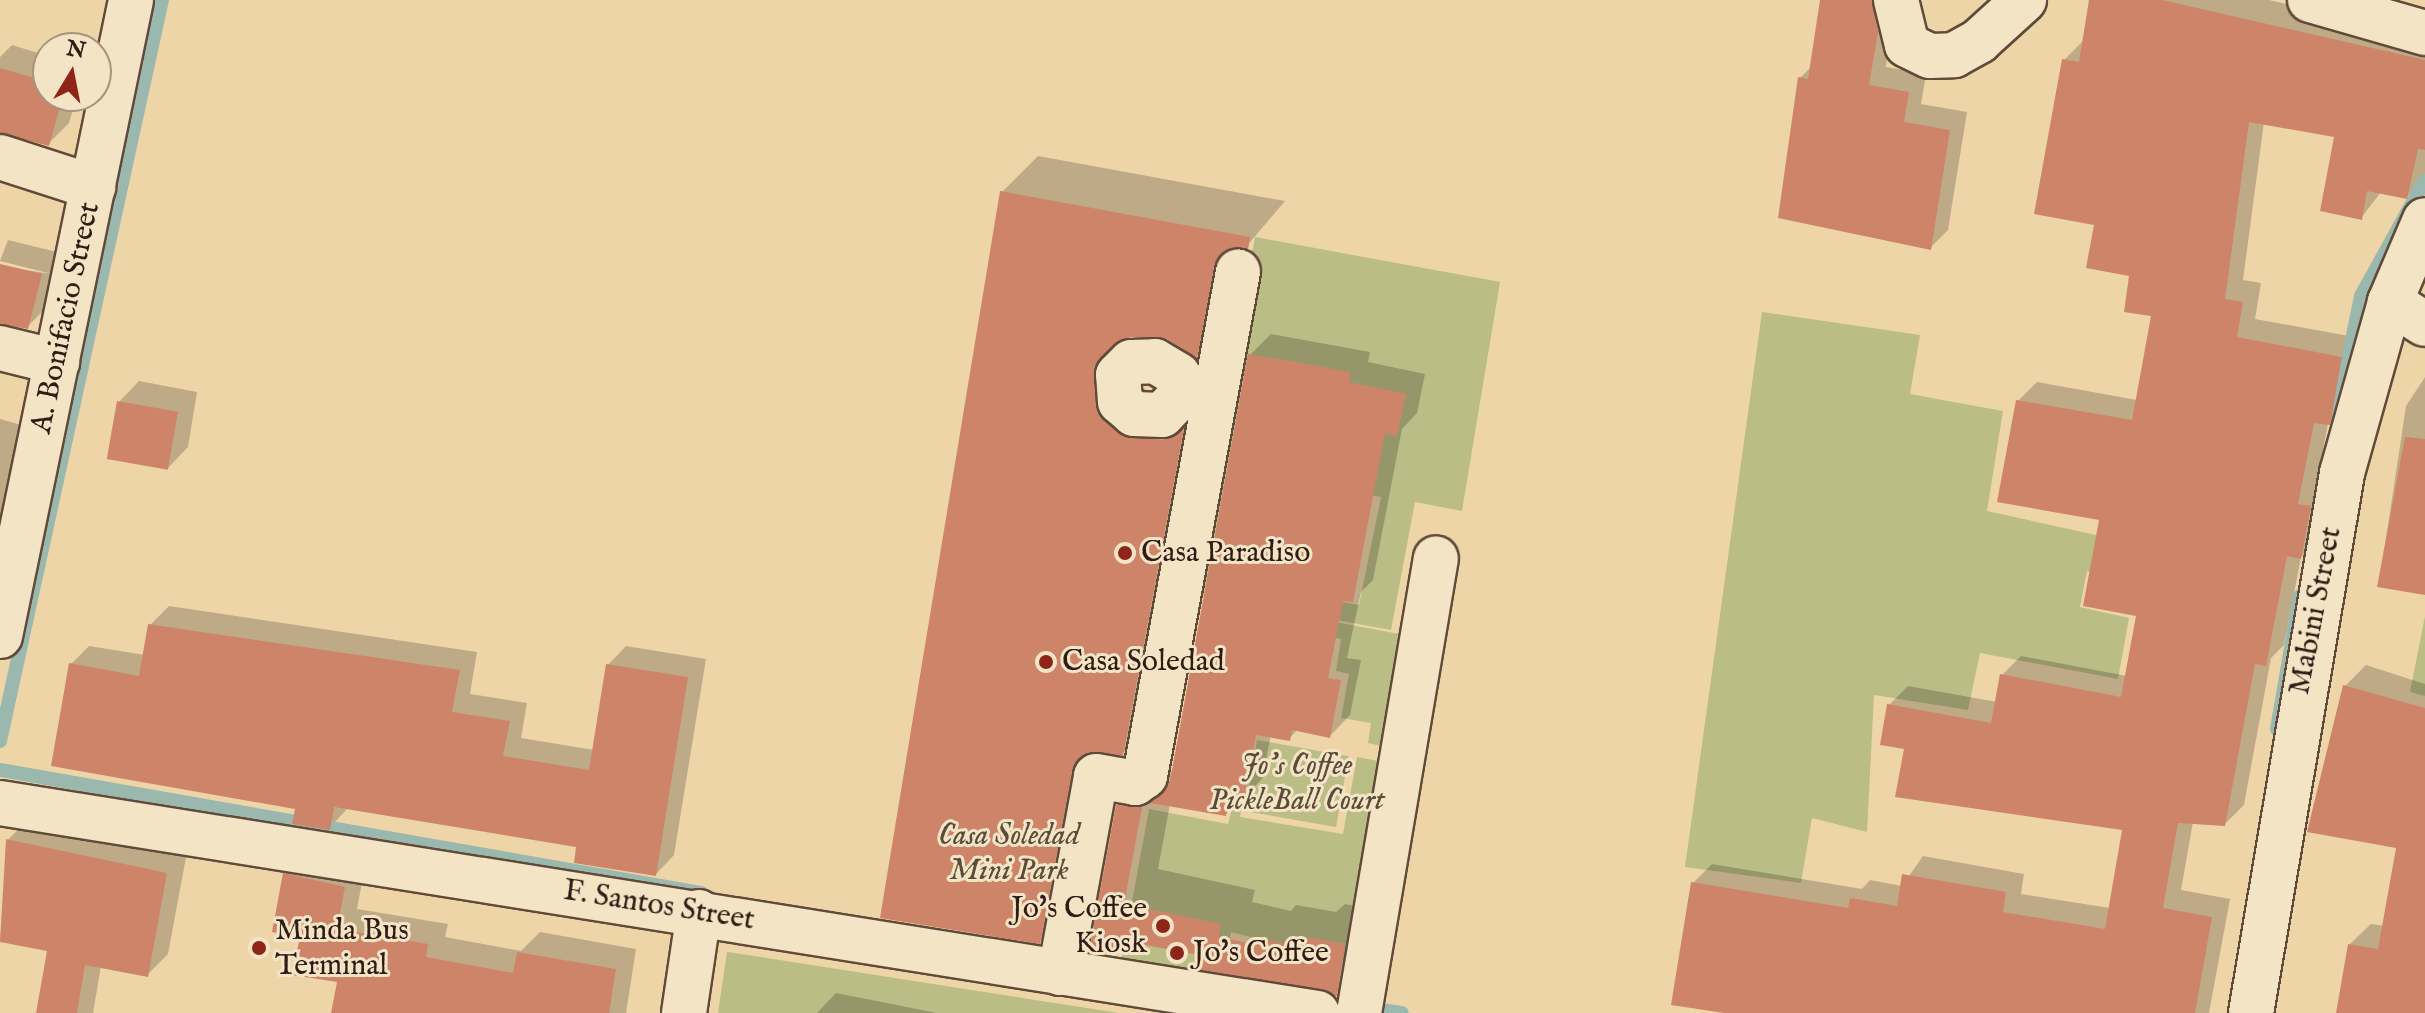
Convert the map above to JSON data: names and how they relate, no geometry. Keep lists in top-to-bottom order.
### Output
{
  "streets": {
    "street": ["A. Bonifacio Street", "Mabini Street", "F. Santos Street"]
  },
  "parks": ["Jo's Coffee PickleBall Court", "Casa Soledad Mini Park"],
  "places": [
    "Casa Paradiso",
    "Casa Soledad",
    "Jo's Coffee Kiosk",
    "Minda Bus Terminal",
    "Jo's Coffee"
  ],
  "north": "top"
}
